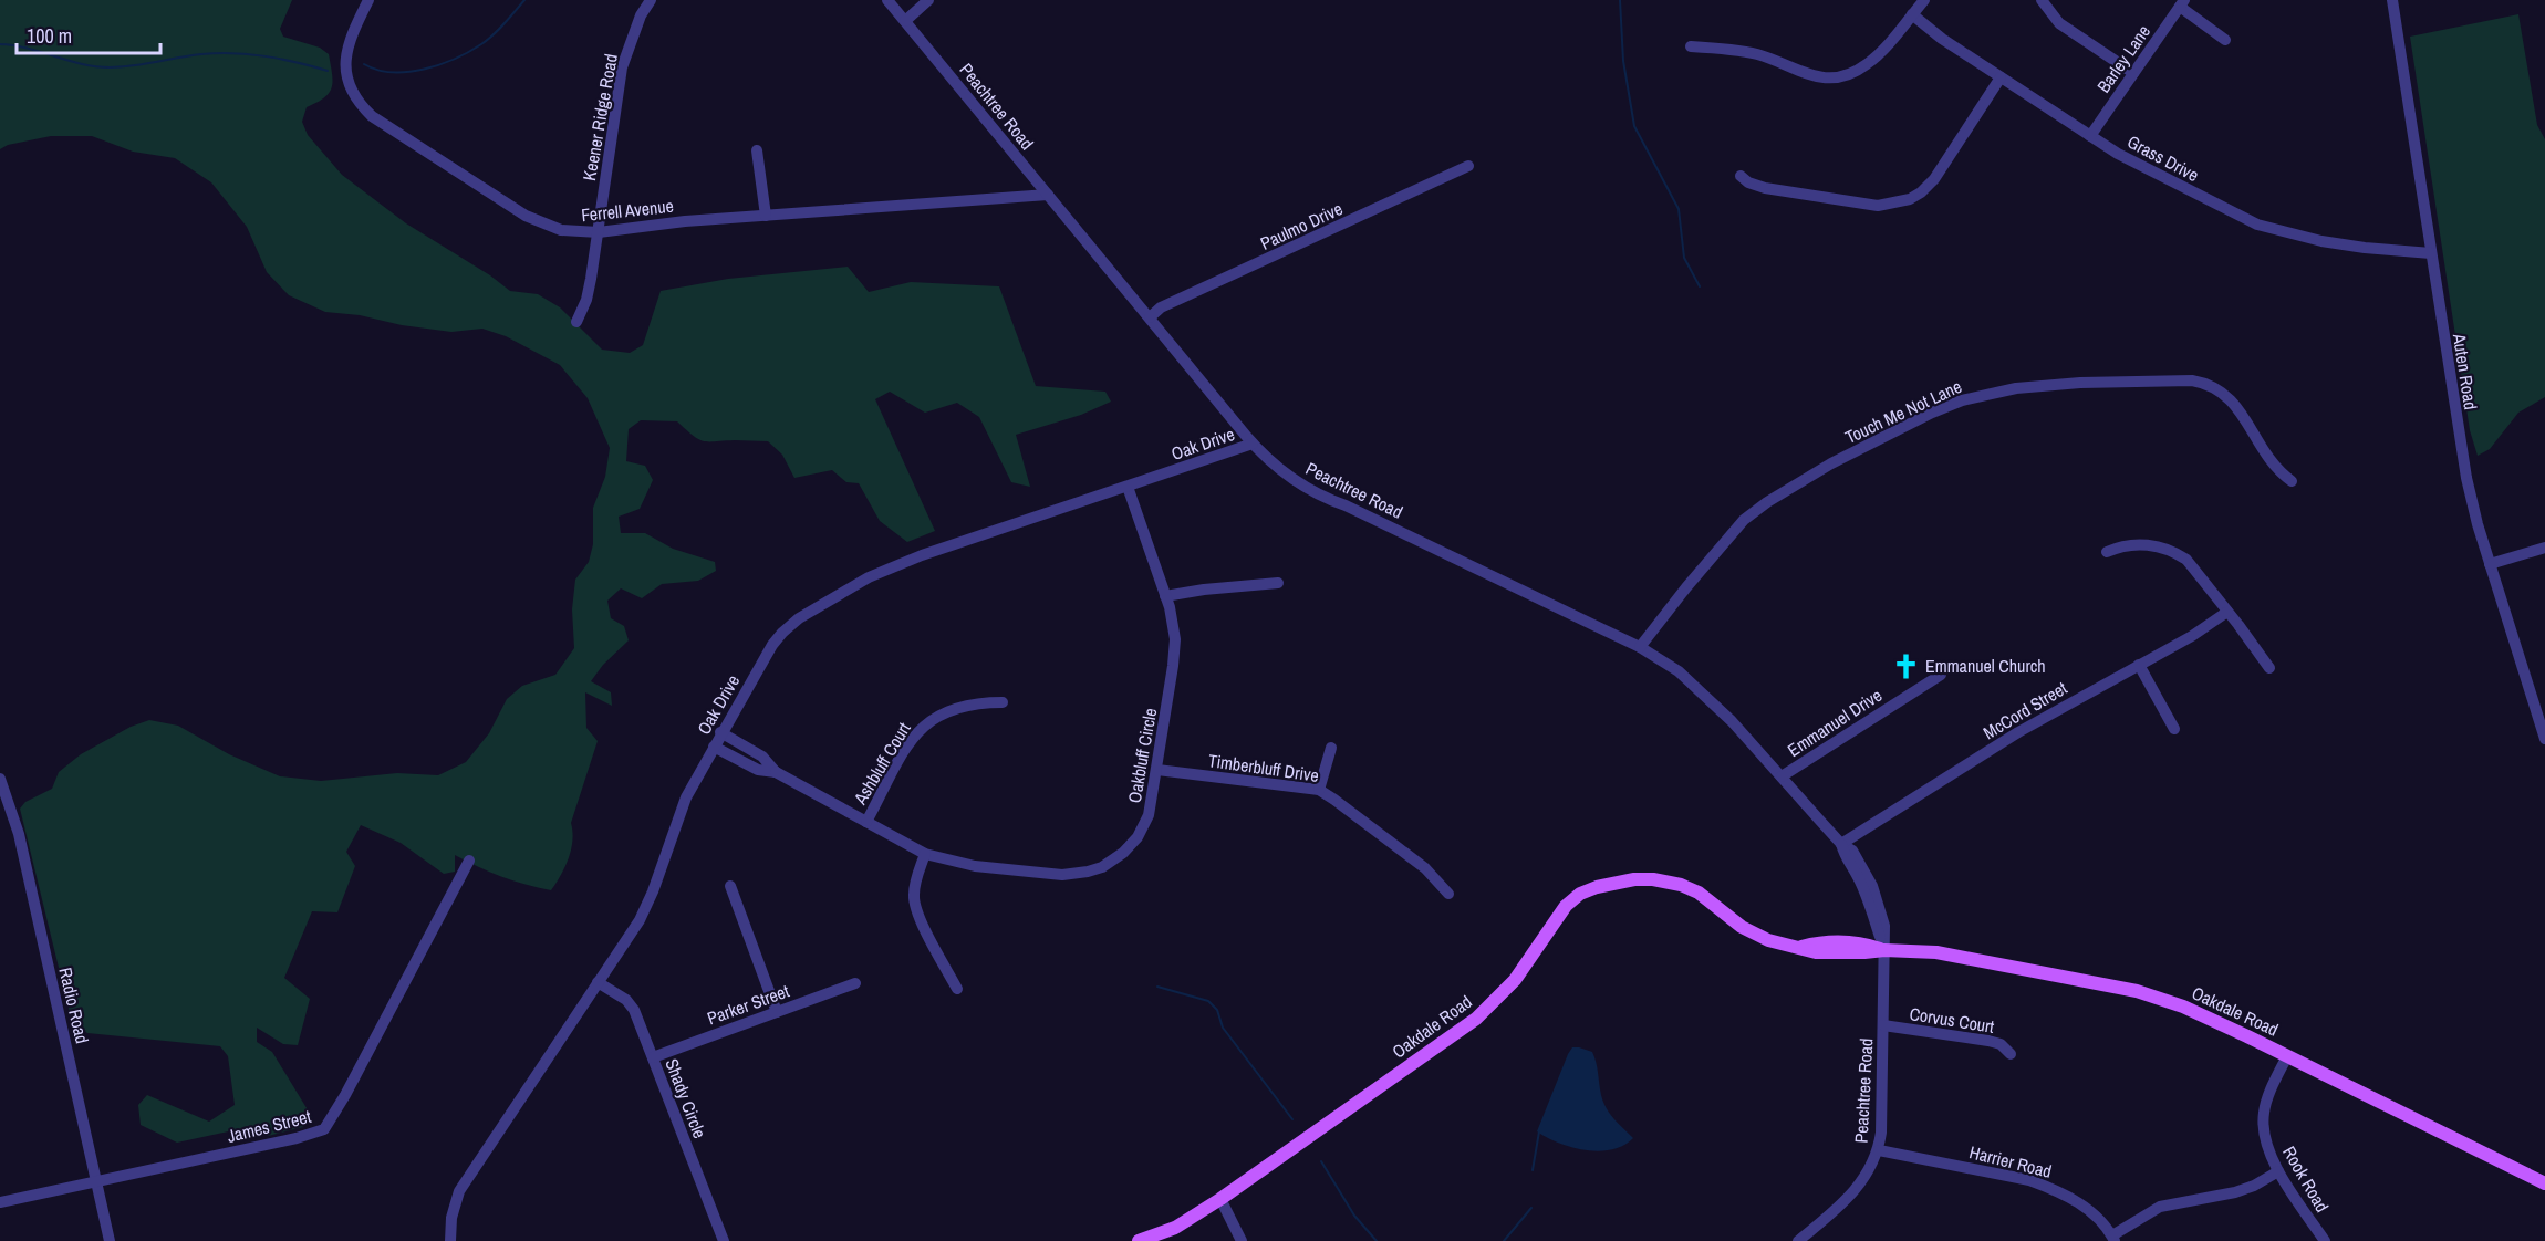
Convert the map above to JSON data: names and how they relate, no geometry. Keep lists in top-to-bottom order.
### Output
{
  "streets": {
    "main road": ["Oakdale Road"],
    "street": [
      "Barley Lane",
      "Peachtree Road",
      "Keener Ridge Road",
      "Grass Drive",
      "Ferrell Avenue",
      "Paulmo Drive",
      "Auten Road",
      "Touch Me Not Lane",
      "Oak Drive",
      "McCord Street",
      "Emmanuel Drive",
      "Oakbluff Circle",
      "Ashbluff Court",
      "Timberbluff Drive",
      "Parker Street",
      "Radio Road",
      "Corvus Court",
      "Shady Circle",
      "James Street",
      "Harrier Road",
      "Rook Road"
    ]
  },
  "crossings": [
    ["Barley Lane", "Grass Drive"],
    ["Peachtree Road", "Ferrell Avenue"],
    ["Peachtree Road", "Paulmo Drive"],
    ["Peachtree Road", "Touch Me Not Lane"],
    ["Peachtree Road", "Oak Drive"],
    ["Peachtree Road", "McCord Street"],
    ["Peachtree Road", "Emmanuel Drive"],
    ["Peachtree Road", "Oakdale Road"],
    ["Peachtree Road", "Corvus Court"],
    ["Peachtree Road", "Harrier Road"],
    ["Keener Ridge Road", "Ferrell Avenue"],
    ["Grass Drive", "Auten Road"],
    ["Oak Drive", "Oakbluff Circle"],
    ["Oak Drive", "Shady Circle"],
    ["Oakbluff Circle", "Ashbluff Court"],
    ["Oakbluff Circle", "Timberbluff Drive"],
    ["Parker Street", "Shady Circle"],
    ["Radio Road", "James Street"],
    ["Oakdale Road", "Rook Road"]
  ],
  "places": {
    "church": ["Emmanuel Church"]
  },
  "scale_bar": "100 m"
}
